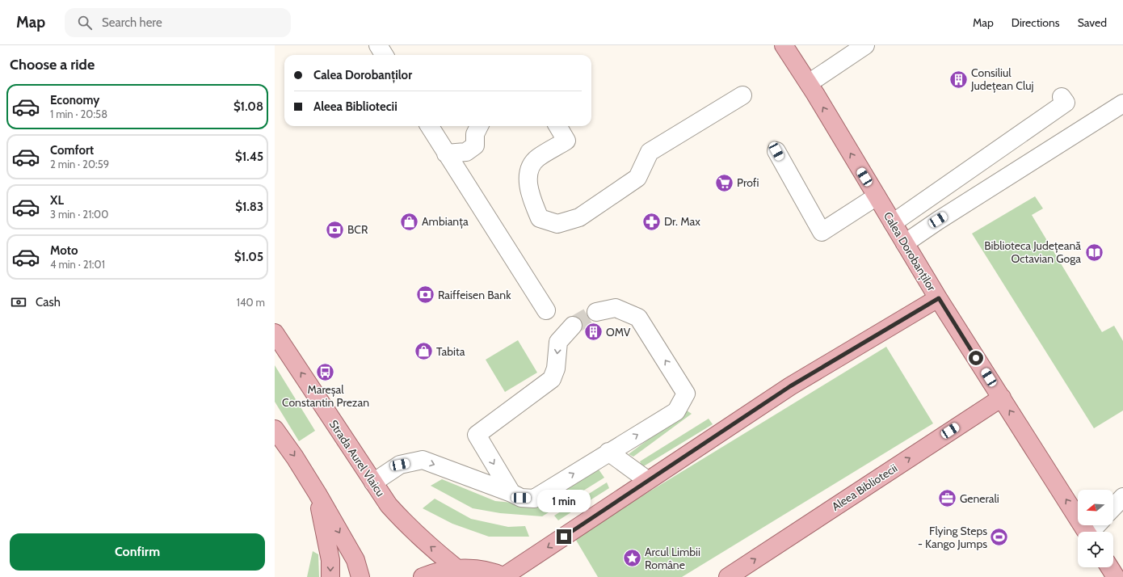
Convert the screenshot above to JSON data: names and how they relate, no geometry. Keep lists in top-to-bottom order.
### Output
{
  "streets": {
    "main road": ["Calea Dorobanților", "Strada Aurel Vlaicu", "Aleea Bibliotecii"]
  },
  "crossings": [
    ["Calea Dorobanților", "Aleea Bibliotecii"]
  ],
  "one_way": ["Calea Dorobanților"],
  "places": {
    "building": ["Consiliul Județean Cluj", "OMV"],
    "supermarket": ["Profi"],
    "shop": ["Ambianța", "Tabita"],
    "pharmacy": ["Dr. Max"],
    "bank": ["BCR", "Raiffeisen Bank"],
    "library": ["Biblioteca Județeană Octavian Goga"],
    "bus stop": ["Mareșal Constantin Prezan"],
    "office": ["Generali"],
    "sports": ["Flying Steps - Kango Jumps"],
    "place": ["Arcul Limbii Române"]
  },
  "north": "left",
  "page": {
    "header": "Map",
    "search": "Search here",
    "nav": ["Map", "Directions", "Saved"],
    "heading": "Choose a ride",
    "banner": ["Calea Dorobanților", "Aleea Bibliotecii"],
    "list": [
      {
        "name": "Economy",
        "note": "1 min · 20:58",
        "value": "$1.08"
      },
      {
        "name": "Comfort",
        "note": "2 min · 20:59",
        "value": "$1.45"
      },
      {
        "name": "XL",
        "note": "3 min · 21:00",
        "value": "$1.83"
      },
      {
        "name": "Moto",
        "note": "4 min · 21:01",
        "value": "$1.05"
      }
    ],
    "pay": ["Cash", "140 m"],
    "bubble": "1 min",
    "buttons": "Confirm"
  }
}
